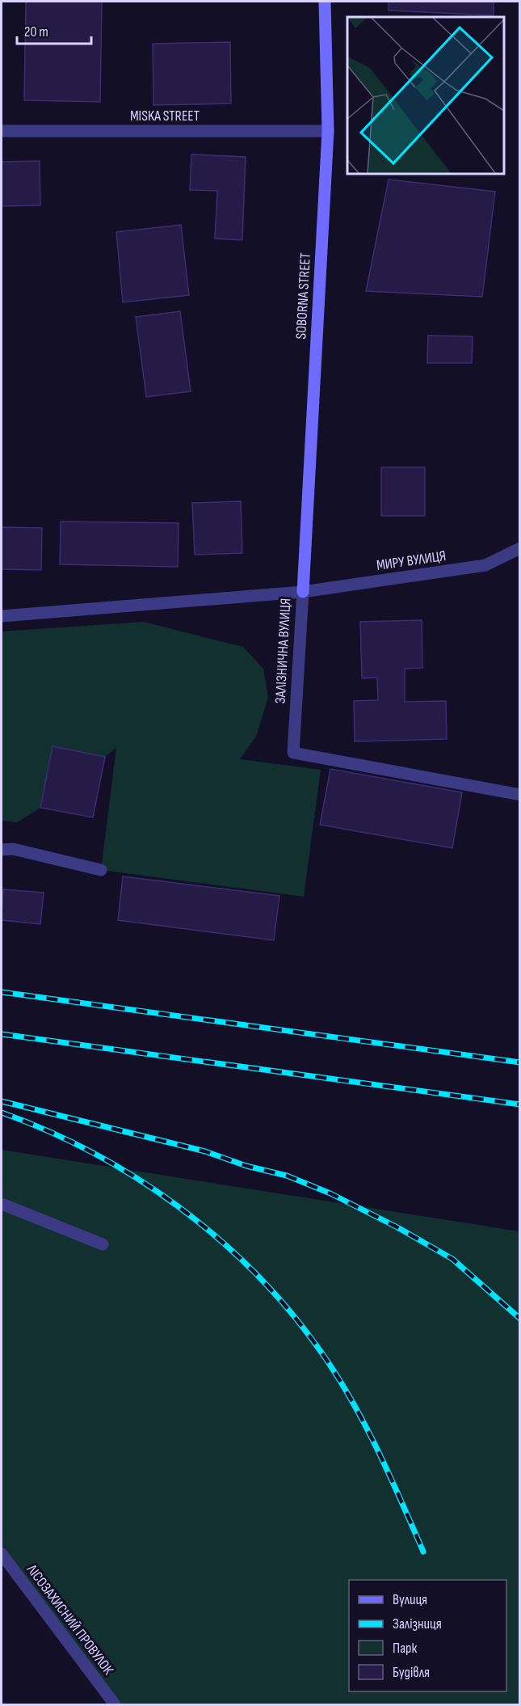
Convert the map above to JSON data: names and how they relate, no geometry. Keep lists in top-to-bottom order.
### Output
{
  "streets": {
    "street": [
      "MISKA STREET",
      "SOBORNA STREET",
      "МИРУ ВУЛИЦЯ",
      "ЗАЛІЗНИЧНА ВУЛИЦЯ",
      "ЛІСОЗАХИСНИЙ ПРОВУЛОК"
    ]
  },
  "crossings": [
    ["MISKA STREET", "SOBORNA STREET"],
    ["SOBORNA STREET", "МИРУ ВУЛИЦЯ"],
    ["SOBORNA STREET", "ЗАЛІЗНИЧНА ВУЛИЦЯ"],
    ["МИРУ ВУЛИЦЯ", "ЗАЛІЗНИЧНА ВУЛИЦЯ"]
  ],
  "legend": [
    "Вулиця",
    "Залізниця",
    "Парк",
    "Будівля"
  ],
  "scale_bar": "20 m"
}
